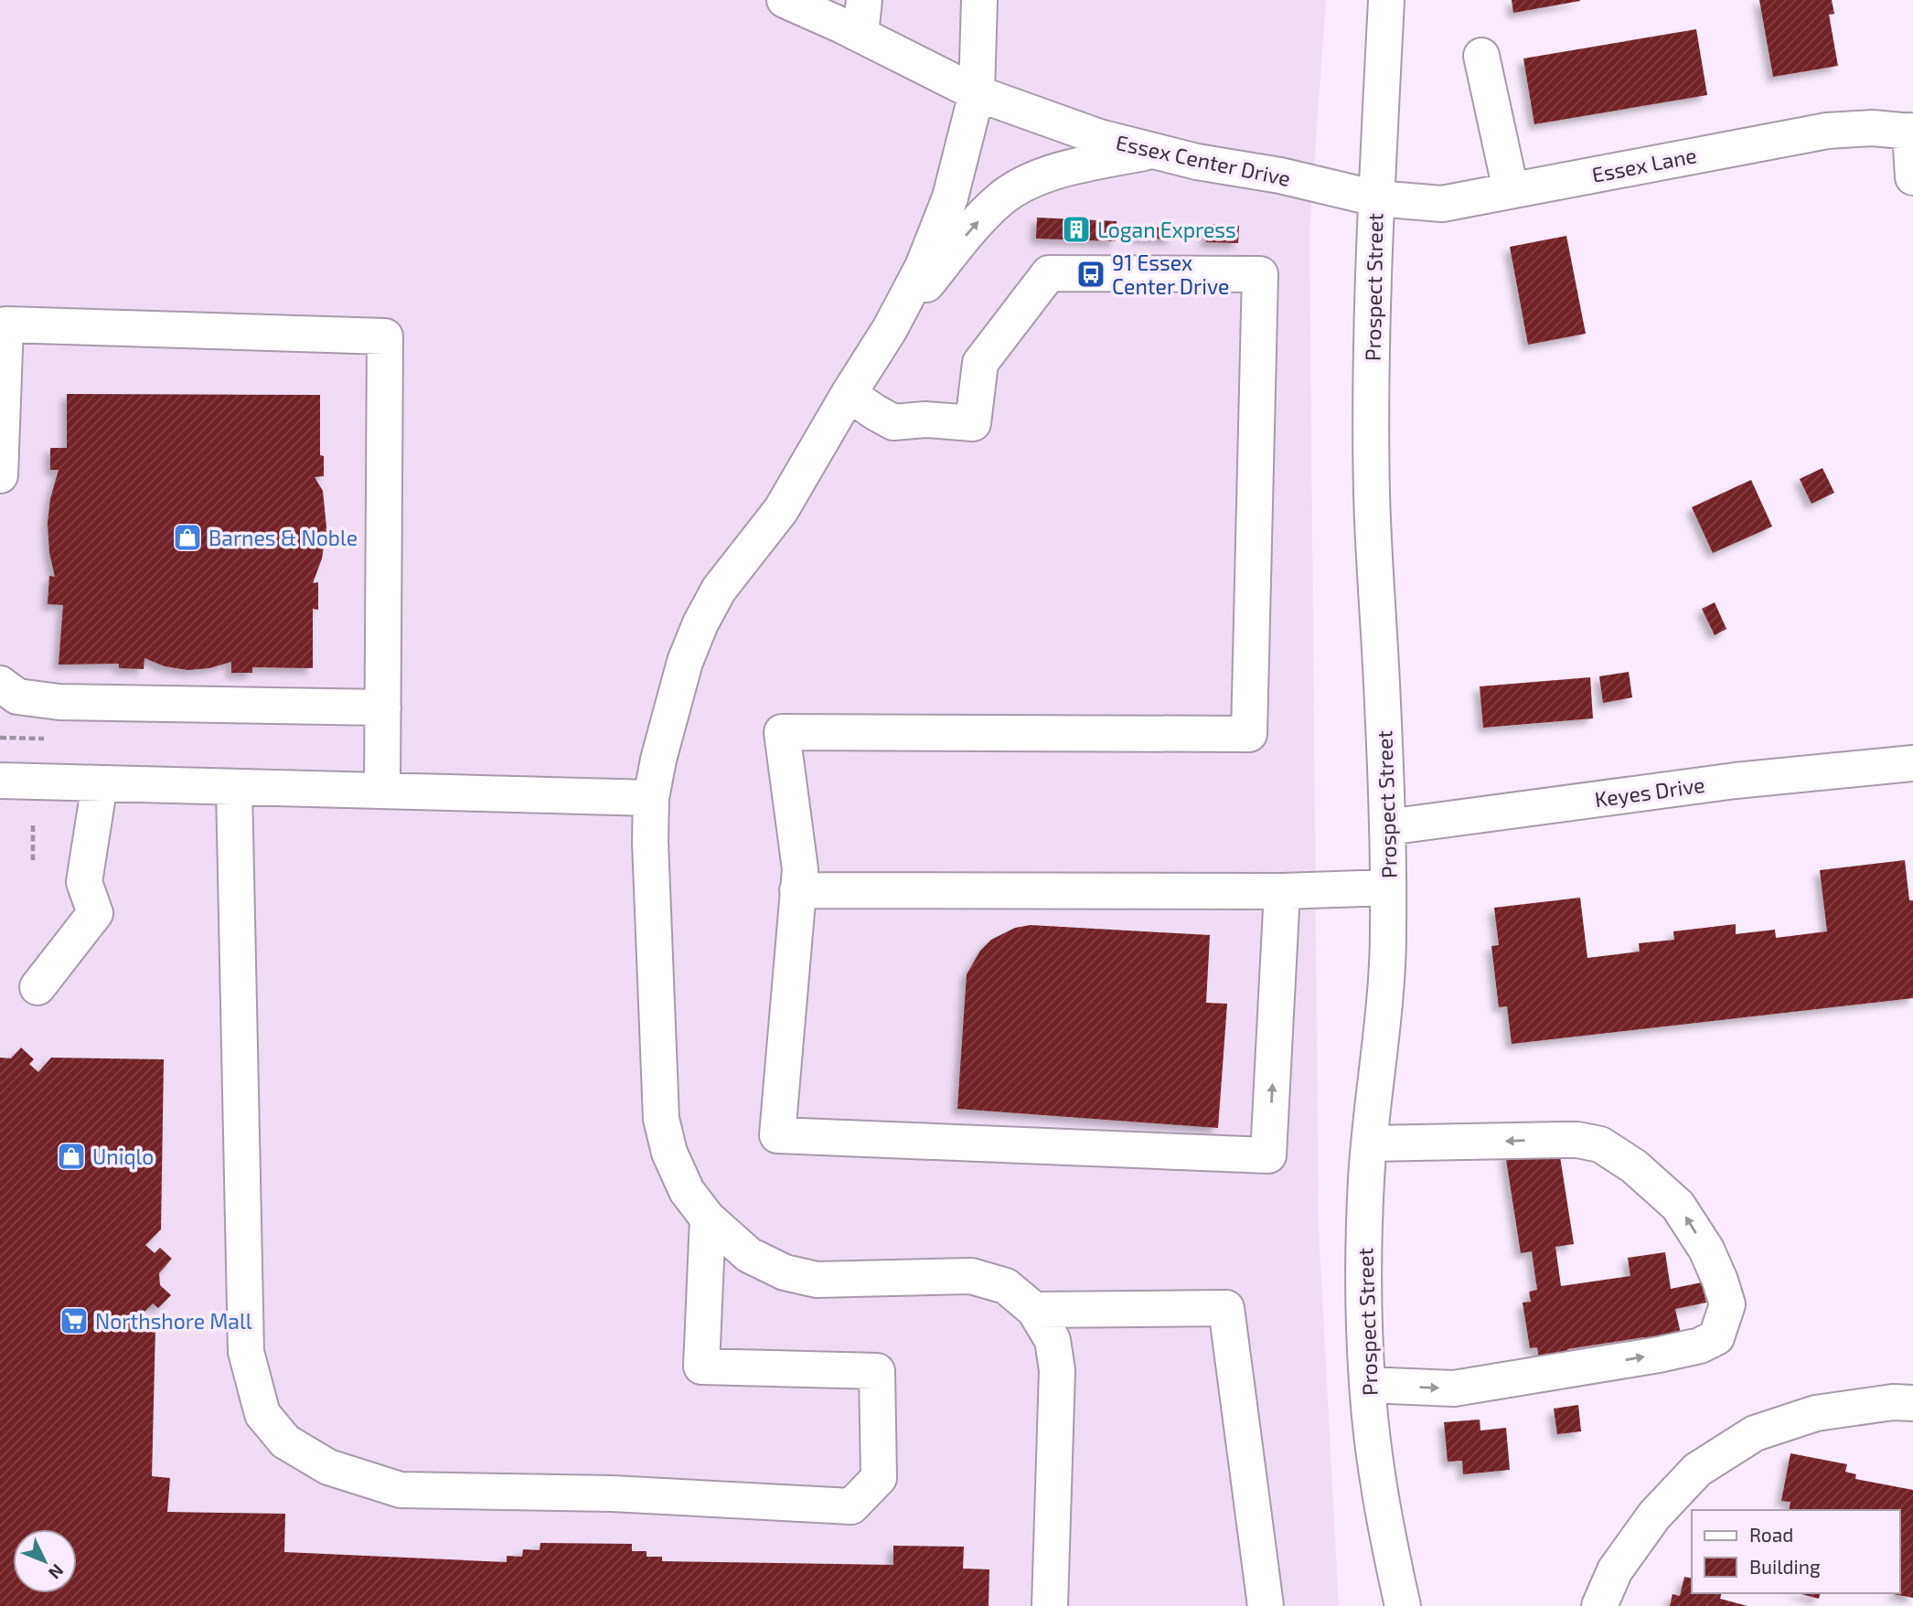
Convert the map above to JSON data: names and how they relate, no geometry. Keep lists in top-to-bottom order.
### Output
{
  "streets": {
    "street": [
      "Essex Center Drive",
      "Essex Lane",
      "Prospect Street",
      "Keyes Drive"
    ]
  },
  "crossings": [
    ["Essex Center Drive", "Essex Lane"],
    ["Essex Center Drive", "Prospect Street"],
    ["Essex Lane", "Prospect Street"],
    ["Prospect Street", "Keyes Drive"]
  ],
  "places": {
    "building": ["Logan Express"],
    "bus stop": ["91 Essex Center Drive"],
    "shop": ["Barnes & Noble", "Uniqlo"],
    "supermarket": ["Northshore Mall"]
  },
  "legend": ["Road", "Building"],
  "north": "bottom right"
}
